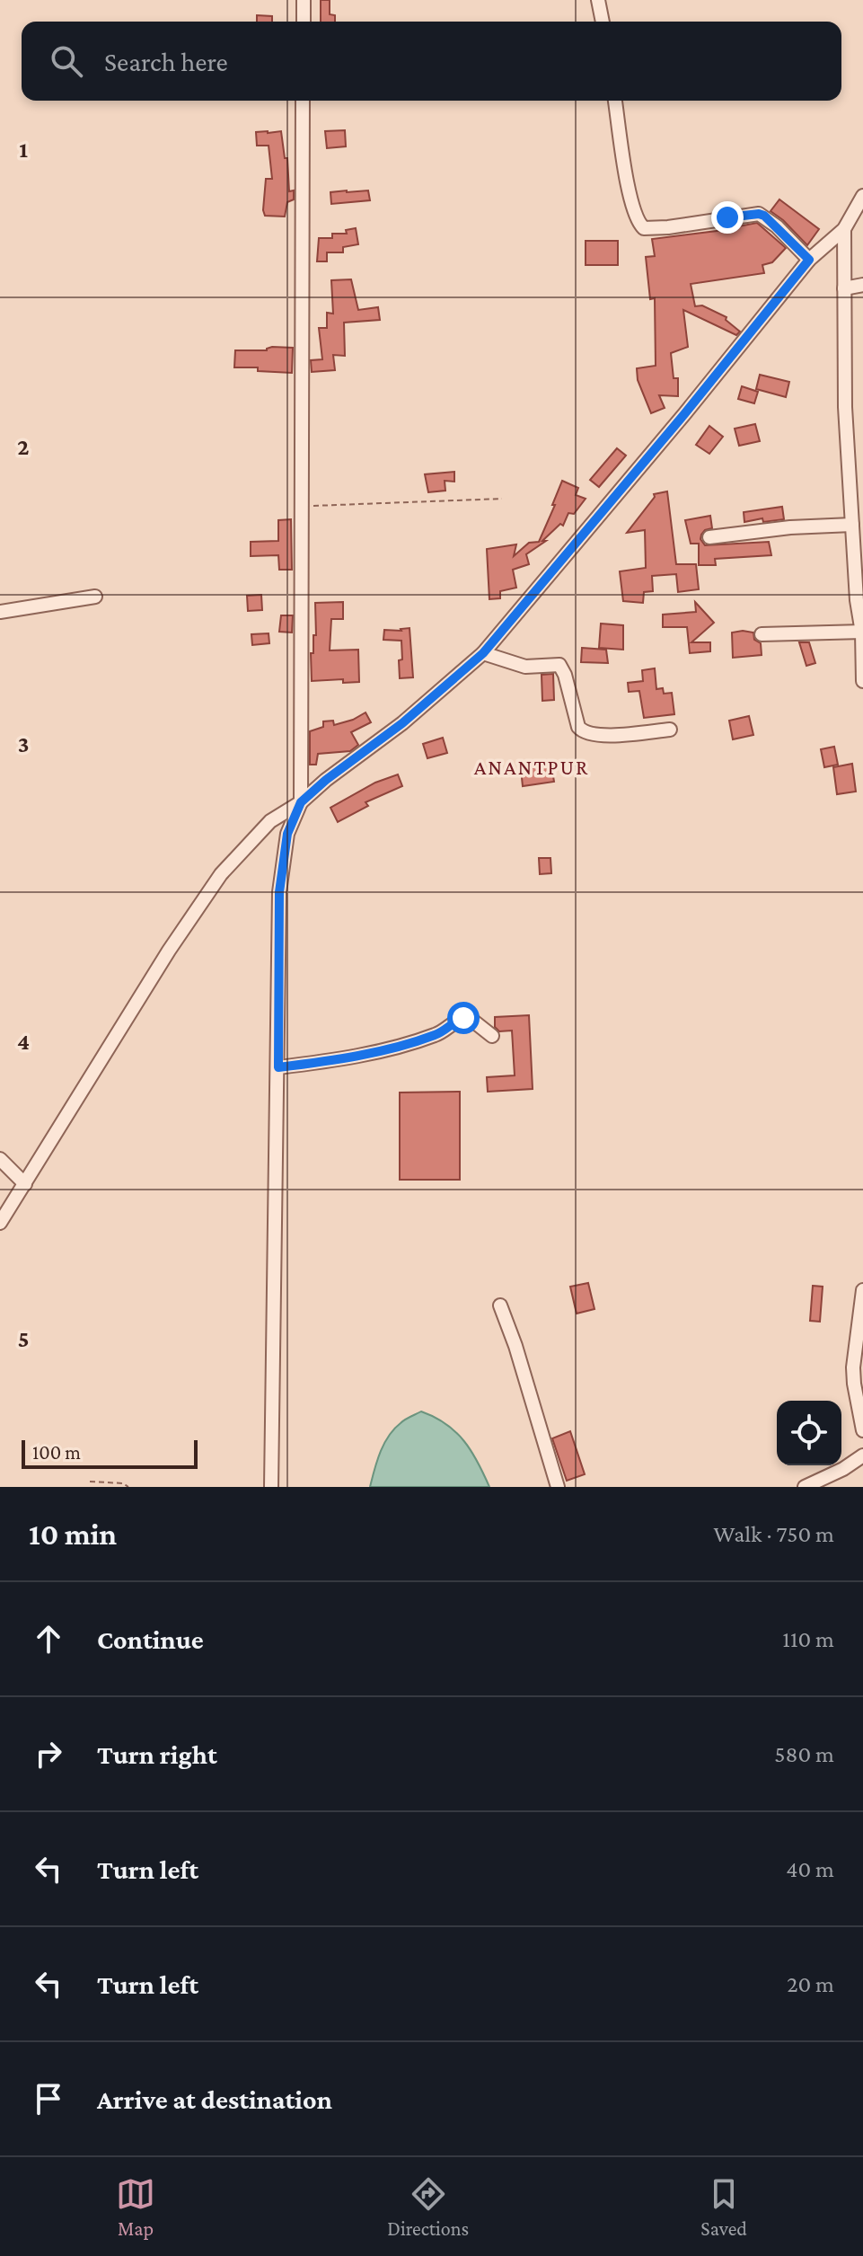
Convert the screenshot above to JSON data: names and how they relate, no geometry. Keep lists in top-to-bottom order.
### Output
{
  "districts": ["ANANTPUR"],
  "scale_bar": "100 m",
  "page": {
    "search": "Search here",
    "scale": "100 m",
    "heading": ["10 min", "Walk · 750 m"],
    "list": [
      ["Continue", "110 m"],
      ["Turn right", "580 m"],
      ["Turn left", "40 m"],
      ["Turn left", "20 m"],
      "Arrive at destination"
    ],
    "nav": ["Map", "Directions", "Saved"]
  },
  "grid": {
    "rows": [
      "1",
      "2",
      "3",
      "4",
      "5"
    ]
  }
}
